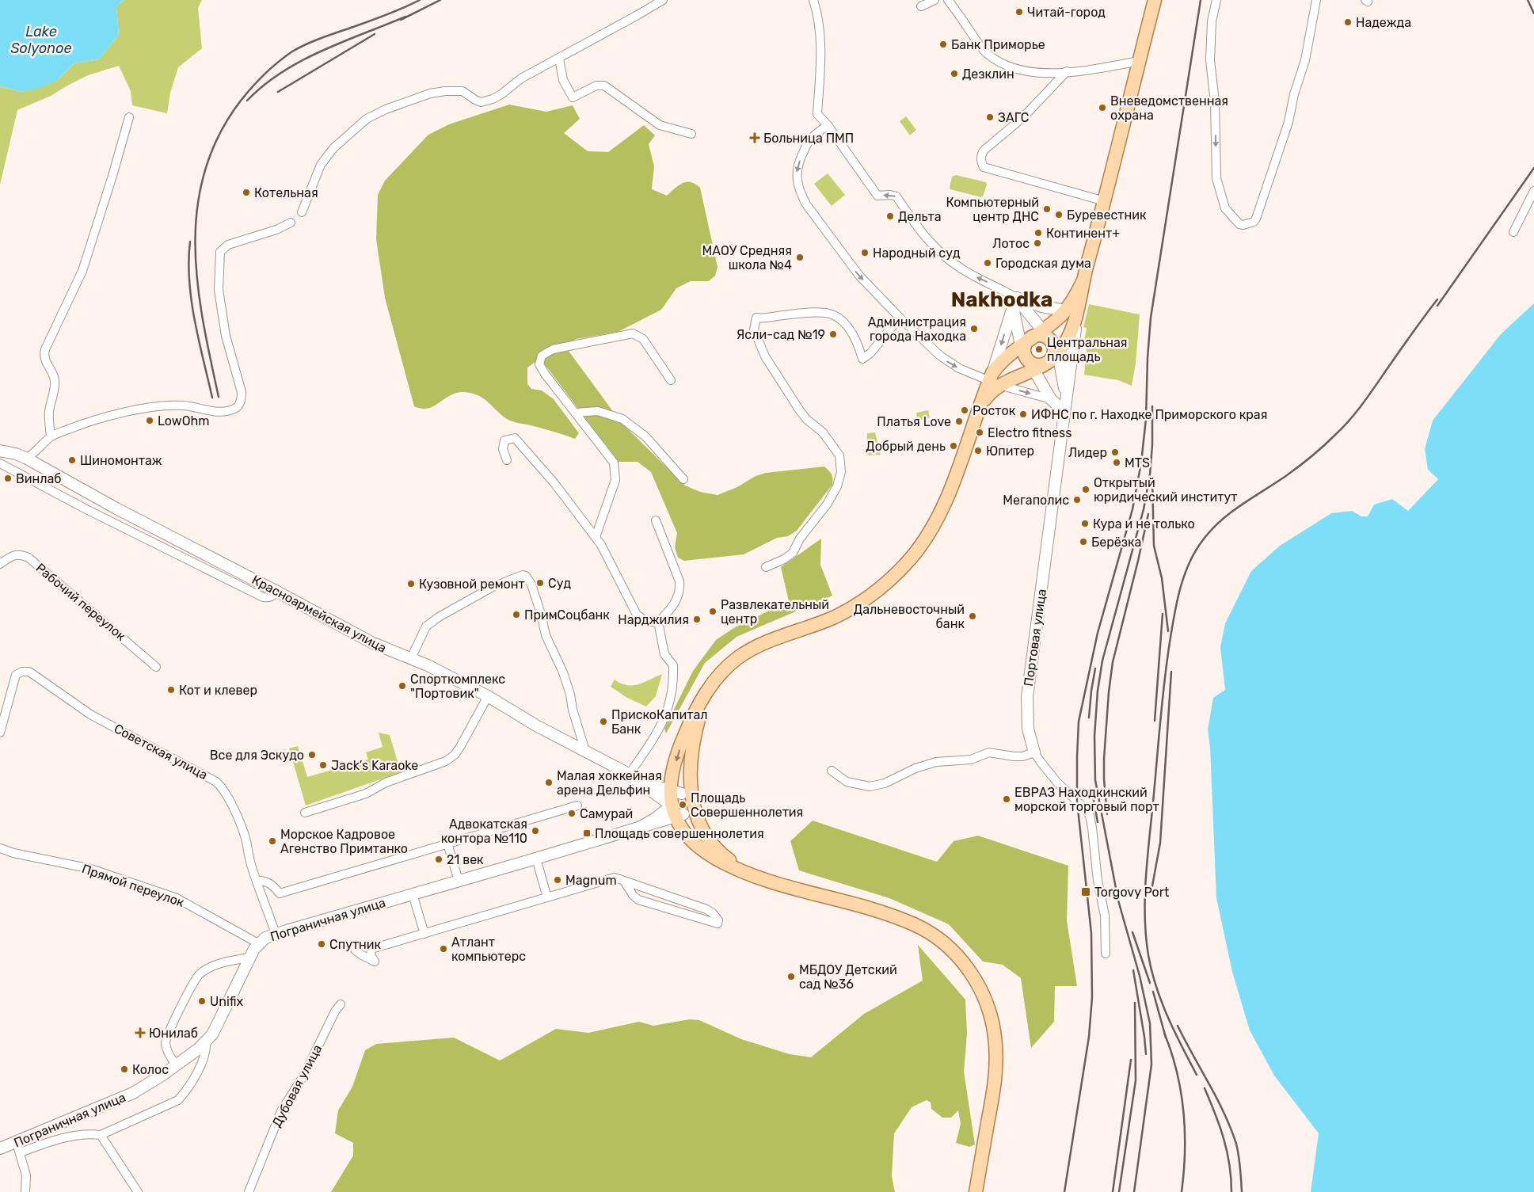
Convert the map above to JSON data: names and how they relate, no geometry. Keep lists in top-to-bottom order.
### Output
{
  "streets": {
    "main road": ["Красноармейская улица", "Портовая улица", "Пограничная улица"],
    "street": [
      "Рабочий переулок",
      "Советская улица",
      "Прямой переулок",
      "Дубовая улица"
    ]
  },
  "crossings": [
    ["Красноармейская улица", "Пограничная улица"],
    ["Советская улица", "Пограничная улица"],
    ["Прямой переулок", "Пограничная улица"]
  ],
  "districts": ["Nakhodka"],
  "water": ["Lake Solyonoe"],
  "places": {
    "other": [
      "Читай-город",
      "Надежда",
      "Банк Приморье",
      "Дезклин",
      "Вневедомственная охрана",
      "ЗАГС",
      "Котельная",
      "Компьютерный центр ДНС",
      "Буревестник",
      "Дельта",
      "Континент+",
      "Лотос",
      "Народный суд",
      "МАОУ Средняя школа №4",
      "Городская дума",
      "Администрация города Находка",
      "Ясли-сад №19",
      "Центральная площадь",
      "Росток",
      "ИФНС по г. Находке Приморского края",
      "LowOhm",
      "Платья Love",
      "Electro fitness",
      "Добрый день",
      "Юпитер",
      "Лидер",
      "Шиномонтаж",
      "MTS",
      "Винлаб",
      "Открытый юридический институт",
      "Мегаполис",
      "Кура и не только",
      "Берёзка",
      "Суд",
      "Кузовной ремонт",
      "Развлекательный центр",
      "ПримСоцбанк",
      "Дальневосточный банк",
      "Нарджилия",
      "Спорткомплекс \"Портовик\"",
      "Кот и клевер",
      "ПрискоКапитал Банк",
      "Все для Эскудо",
      "Jack’s Karaoke",
      "Малая хоккейная арена Дельфин",
      "ЕВРАЗ Находкинский морской торговый порт",
      "Площадь Совершеннолетия",
      "Самурай",
      "Адвокатская контора №110",
      "Морское Кадровое Агенство Примтанко",
      "21 век",
      "Magnum",
      "Спутник",
      "Атлант компьютерс",
      "МБДОУ Детский сад №36",
      "Unifix",
      "Колос"
    ],
    "health": ["Больница ПМП", "Юнилаб"],
    "transit": ["Площадь совершеннолетия", "Torgovy Port"]
  }
}
